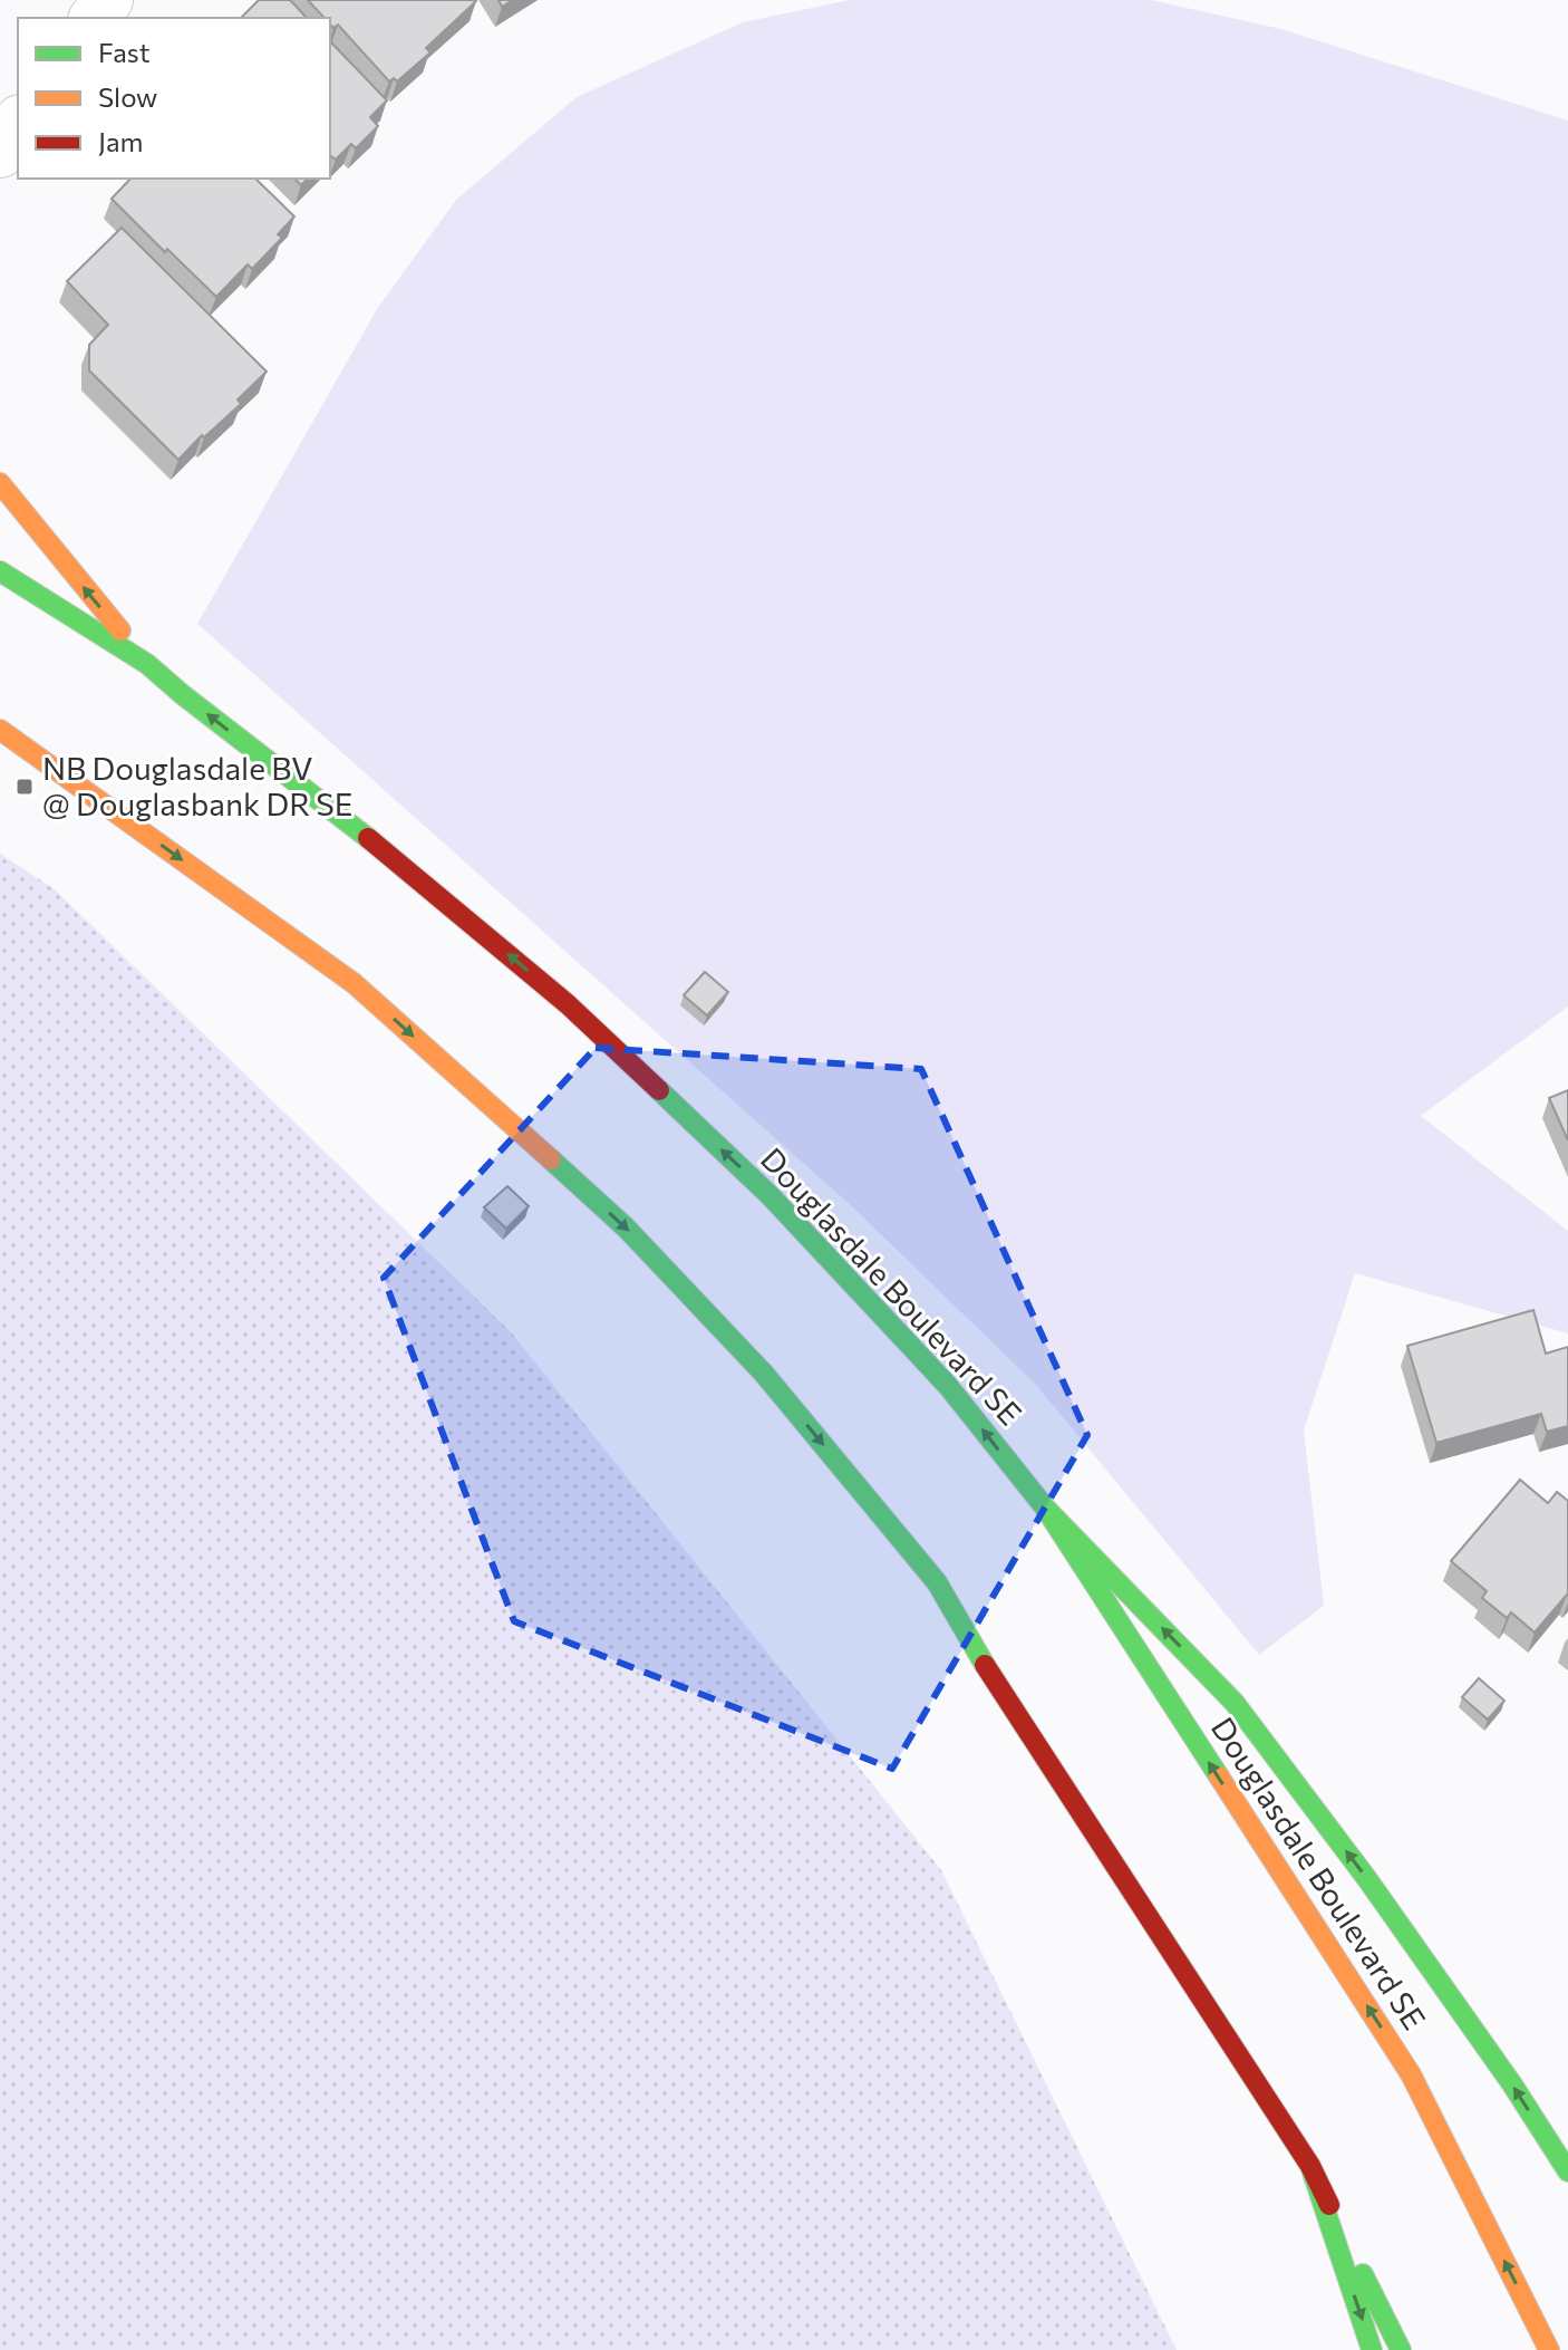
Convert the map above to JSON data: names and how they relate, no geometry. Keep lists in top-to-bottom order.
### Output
{
  "streets": {
    "main road": ["Douglasdale Boulevard SE"]
  },
  "places": {
    "transit": ["NB Douglasdale BV @ Douglasbank DR SE"]
  },
  "legend": ["Fast", "Slow", "Jam"]
}
